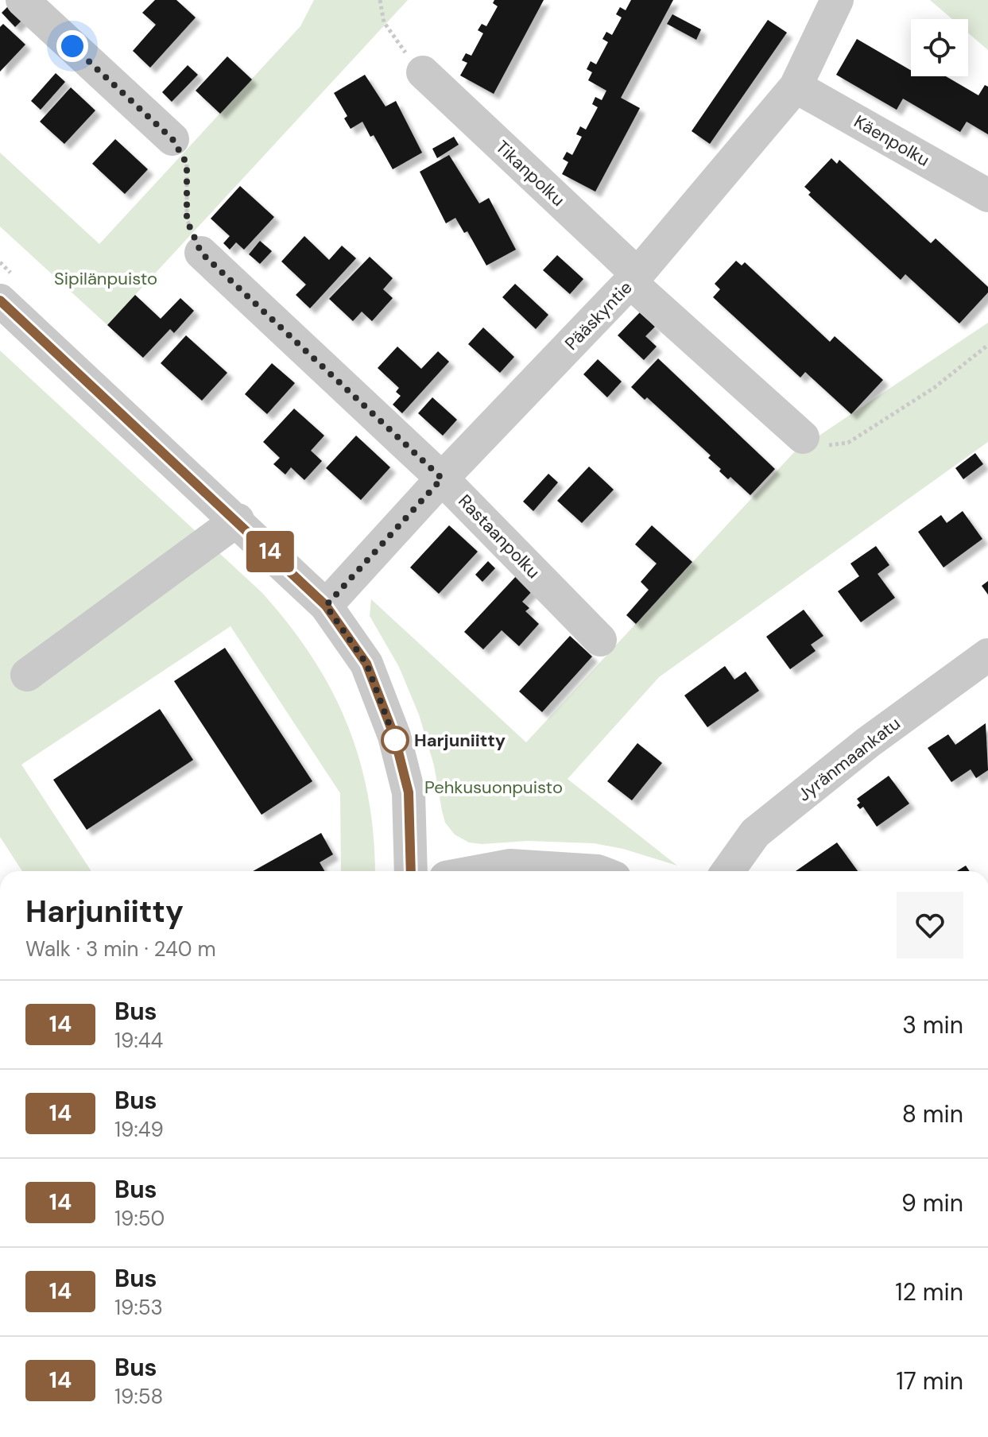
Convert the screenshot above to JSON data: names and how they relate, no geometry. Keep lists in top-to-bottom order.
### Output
{
  "streets": {
    "street": [
      "Käenpolku",
      "Tikanpolku",
      "Pääskyntie",
      "Rastaanpolku",
      "Jyränmaankatu"
    ]
  },
  "crossings": [
    ["Käenpolku", "Pääskyntie"],
    ["Tikanpolku", "Pääskyntie"],
    ["Pääskyntie", "Rastaanpolku"]
  ],
  "parks": ["Sipilänpuisto", "Pehkusuonpuisto"],
  "places": ["Harjuniitty"],
  "lines": ["bus line 14"],
  "page": {
    "on_map": "14",
    "heading": ["Harjuniitty", "Walk · 3 min · 240 m"],
    "list": [
      {
        "mark": "14",
        "name": "Bus",
        "note": "19:44",
        "value": "3 min"
      },
      {
        "mark": "14",
        "name": "Bus",
        "note": "19:49",
        "value": "8 min"
      },
      {
        "mark": "14",
        "name": "Bus",
        "note": "19:50",
        "value": "9 min"
      },
      {
        "mark": "14",
        "name": "Bus",
        "note": "19:53",
        "value": "12 min"
      },
      {
        "mark": "14",
        "name": "Bus",
        "note": "19:58",
        "value": "17 min"
      }
    ]
  }
}
